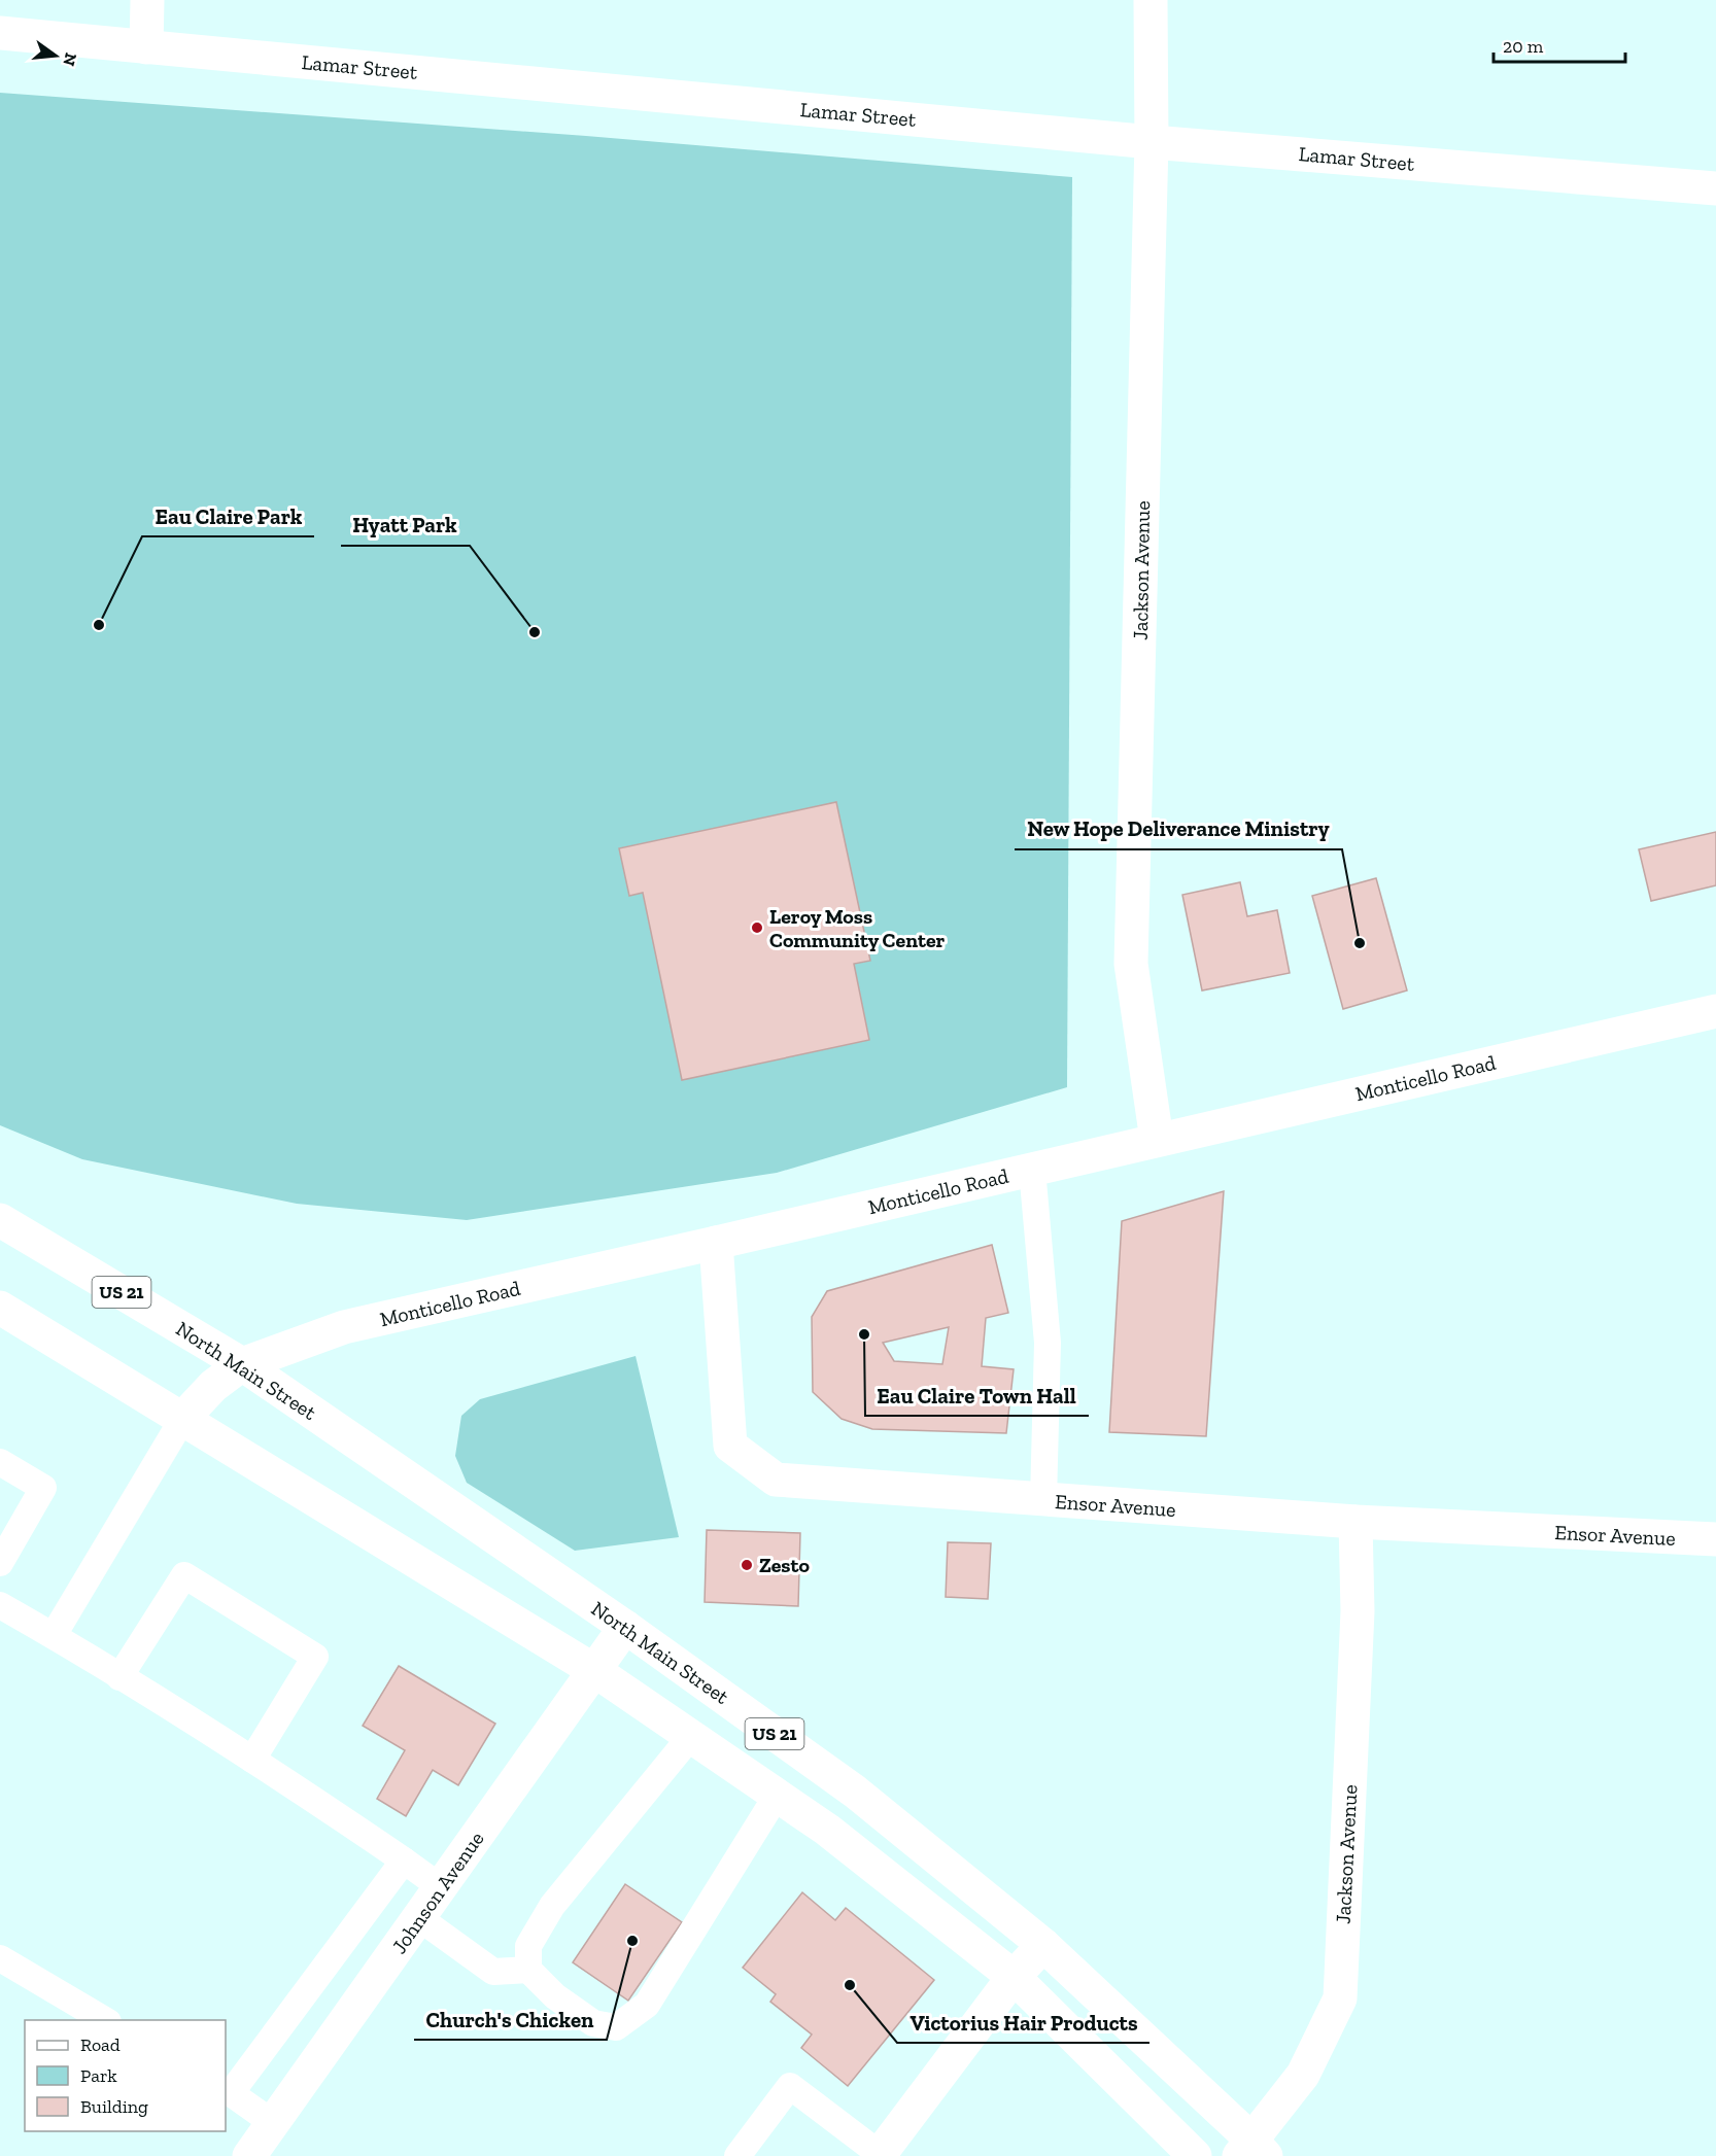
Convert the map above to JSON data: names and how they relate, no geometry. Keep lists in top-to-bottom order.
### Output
{
  "streets": {
    "street": [
      "Lamar Street",
      "Jackson Avenue",
      "Monticello Road",
      "US 21",
      "North Main Street",
      "Ensor Avenue",
      "Johnson Avenue"
    ]
  },
  "crossings": [
    ["Lamar Street", "Jackson Avenue"],
    ["Jackson Avenue", "Monticello Road"],
    ["Jackson Avenue", "North Main Street"],
    ["Jackson Avenue", "Ensor Avenue"],
    ["Monticello Road", "US 21"],
    ["Monticello Road", "North Main Street"],
    ["Monticello Road", "Ensor Avenue"],
    ["US 21", "Johnson Avenue"],
    ["North Main Street", "Johnson Avenue"]
  ],
  "places": [
    "Eau Claire Park",
    "Hyatt Park",
    "Leroy Moss Community Center",
    "New Hope Deliverance Ministry",
    "Eau Claire Town Hall",
    "Zesto",
    "Church's Chicken",
    "Victorius Hair Products"
  ],
  "legend": ["Road", "Park", "Building"],
  "scale_bar": "20 m",
  "north": "right"
}
